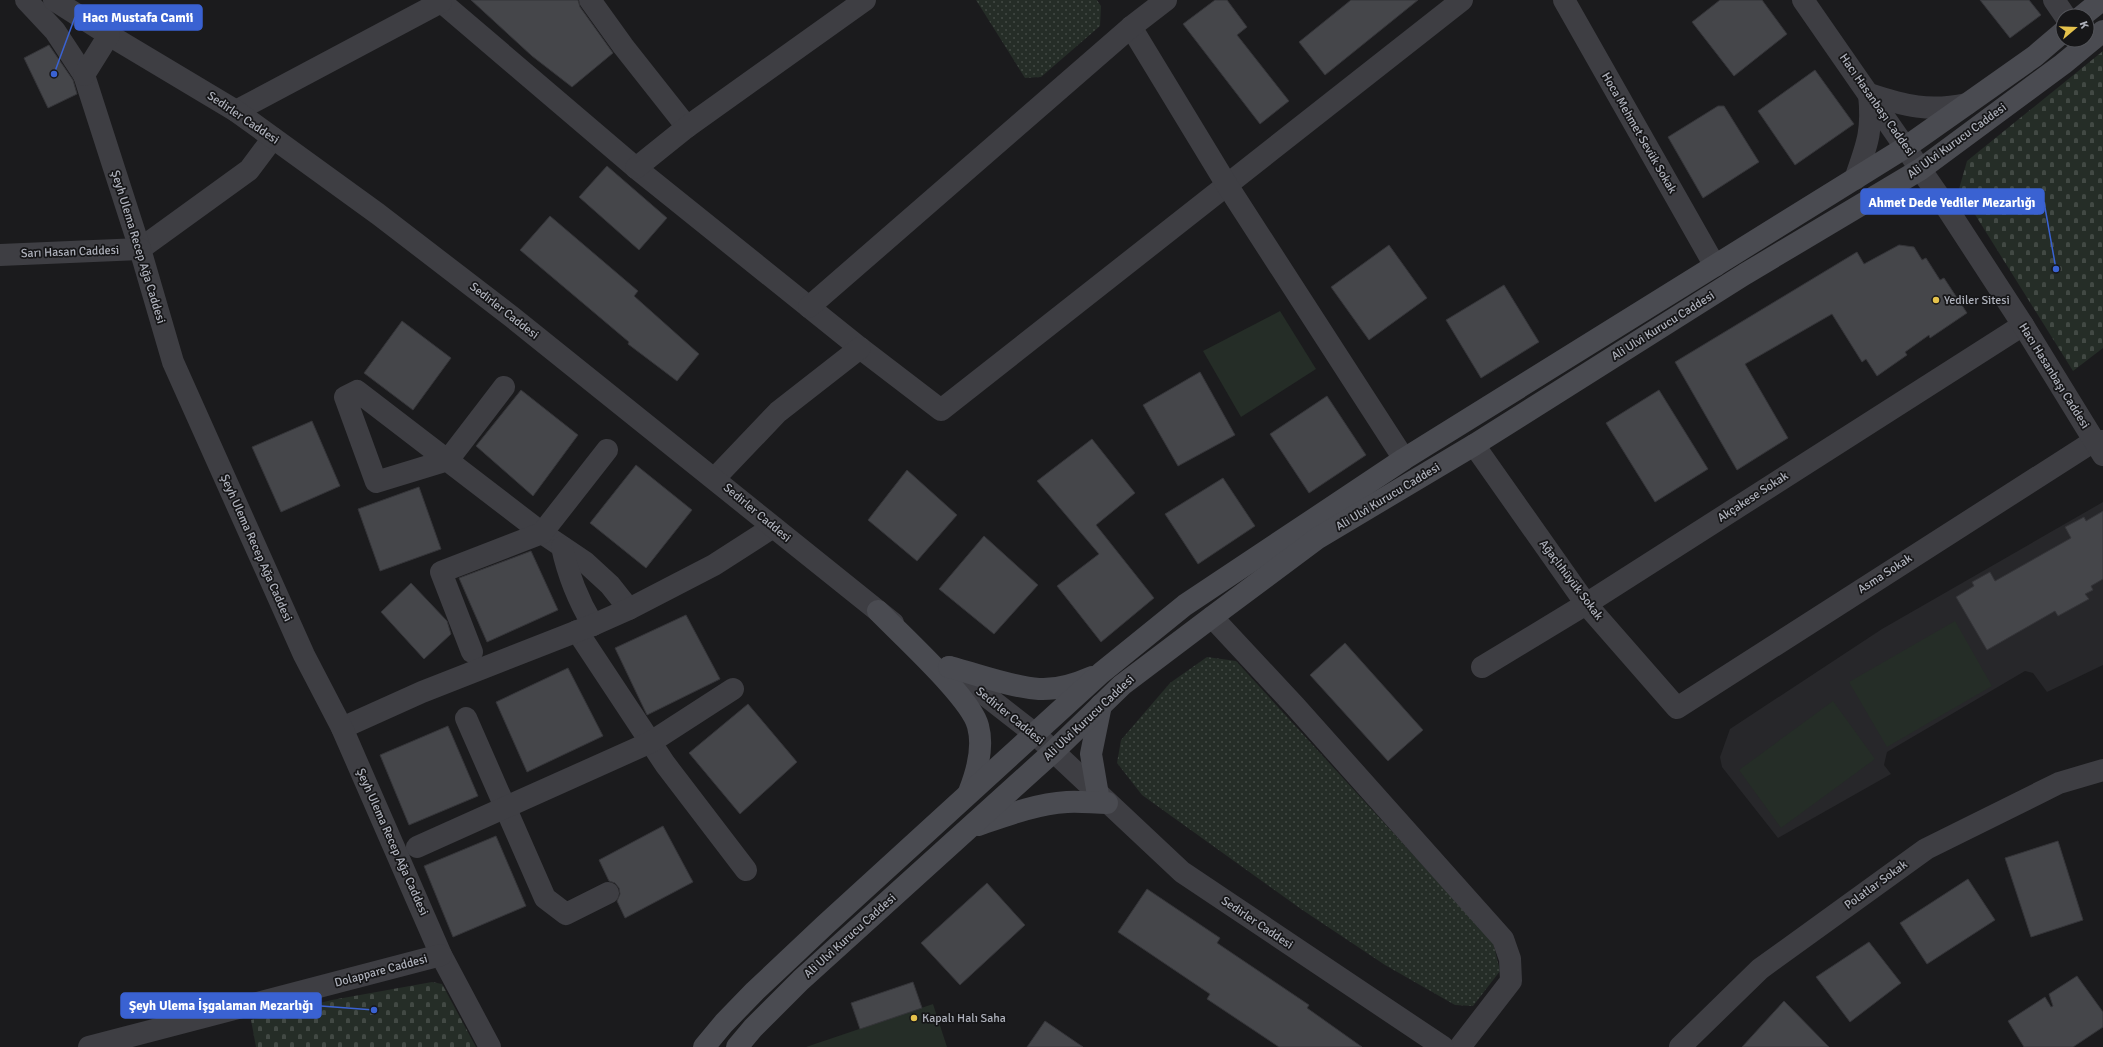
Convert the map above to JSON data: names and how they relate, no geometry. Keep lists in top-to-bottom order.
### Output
{
  "streets": {
    "main road": ["Ali Ulvi Kurucu Caddesi"],
    "street": [
      "Hacı Hasanbaşı Caddesi",
      "Sedirler Caddesi",
      "Hoca Mehmet Sevük Sokak",
      "Şeyh Ulema Recep Ağa Caddesi",
      "Sarı Hasan Caddesi",
      "Akçakese Sokak",
      "Asma Sokak",
      "Ağaçlıhüyük Sokak",
      "Polatlar Sokak",
      "Dolappare Caddesi"
    ]
  },
  "crossings": [
    ["Hacı Hasanbaşı Caddesi", "Ali Ulvi Kurucu Caddesi"],
    ["Hacı Hasanbaşı Caddesi", "Akçakese Sokak"],
    ["Hacı Hasanbaşı Caddesi", "Asma Sokak"],
    ["Sedirler Caddesi", "Ali Ulvi Kurucu Caddesi"],
    ["Hoca Mehmet Sevük Sokak", "Ali Ulvi Kurucu Caddesi"],
    ["Ali Ulvi Kurucu Caddesi", "Ağaçlıhüyük Sokak"],
    ["Şeyh Ulema Recep Ağa Caddesi", "Sarı Hasan Caddesi"],
    ["Şeyh Ulema Recep Ağa Caddesi", "Dolappare Caddesi"],
    ["Akçakese Sokak", "Ağaçlıhüyük Sokak"],
    ["Asma Sokak", "Ağaçlıhüyük Sokak"]
  ],
  "places": [
    "Hacı Mustafa Camii",
    "Ahmet Dede Yediler Mezarlığı",
    "Yediler Sitesi",
    "Şeyh Ulema İşgalaman Mezarlığı",
    "Kapalı Halı Saha"
  ],
  "north": "right"
}
